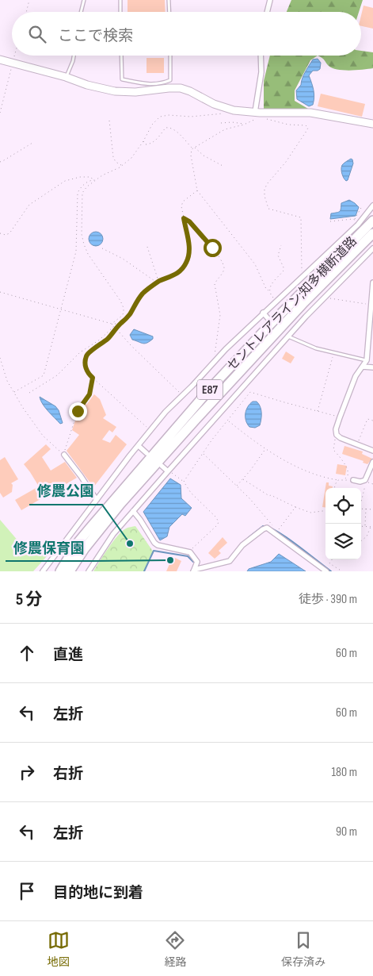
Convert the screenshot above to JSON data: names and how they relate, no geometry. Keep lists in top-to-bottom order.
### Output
{
  "streets": {
    "highway": ["セントレアライン;知多横断道路", "E87"]
  },
  "places": ["修農公園", "修農保育園"],
  "page": {
    "search": "ここで検索",
    "heading": ["5 分", "徒歩 · 390 m"],
    "list": [
      ["直進", "60 m"],
      ["左折", "60 m"],
      ["右折", "180 m"],
      ["左折", "90 m"],
      "目的地に到着"
    ],
    "nav": ["地図", "経路", "保存済み"]
  }
}
